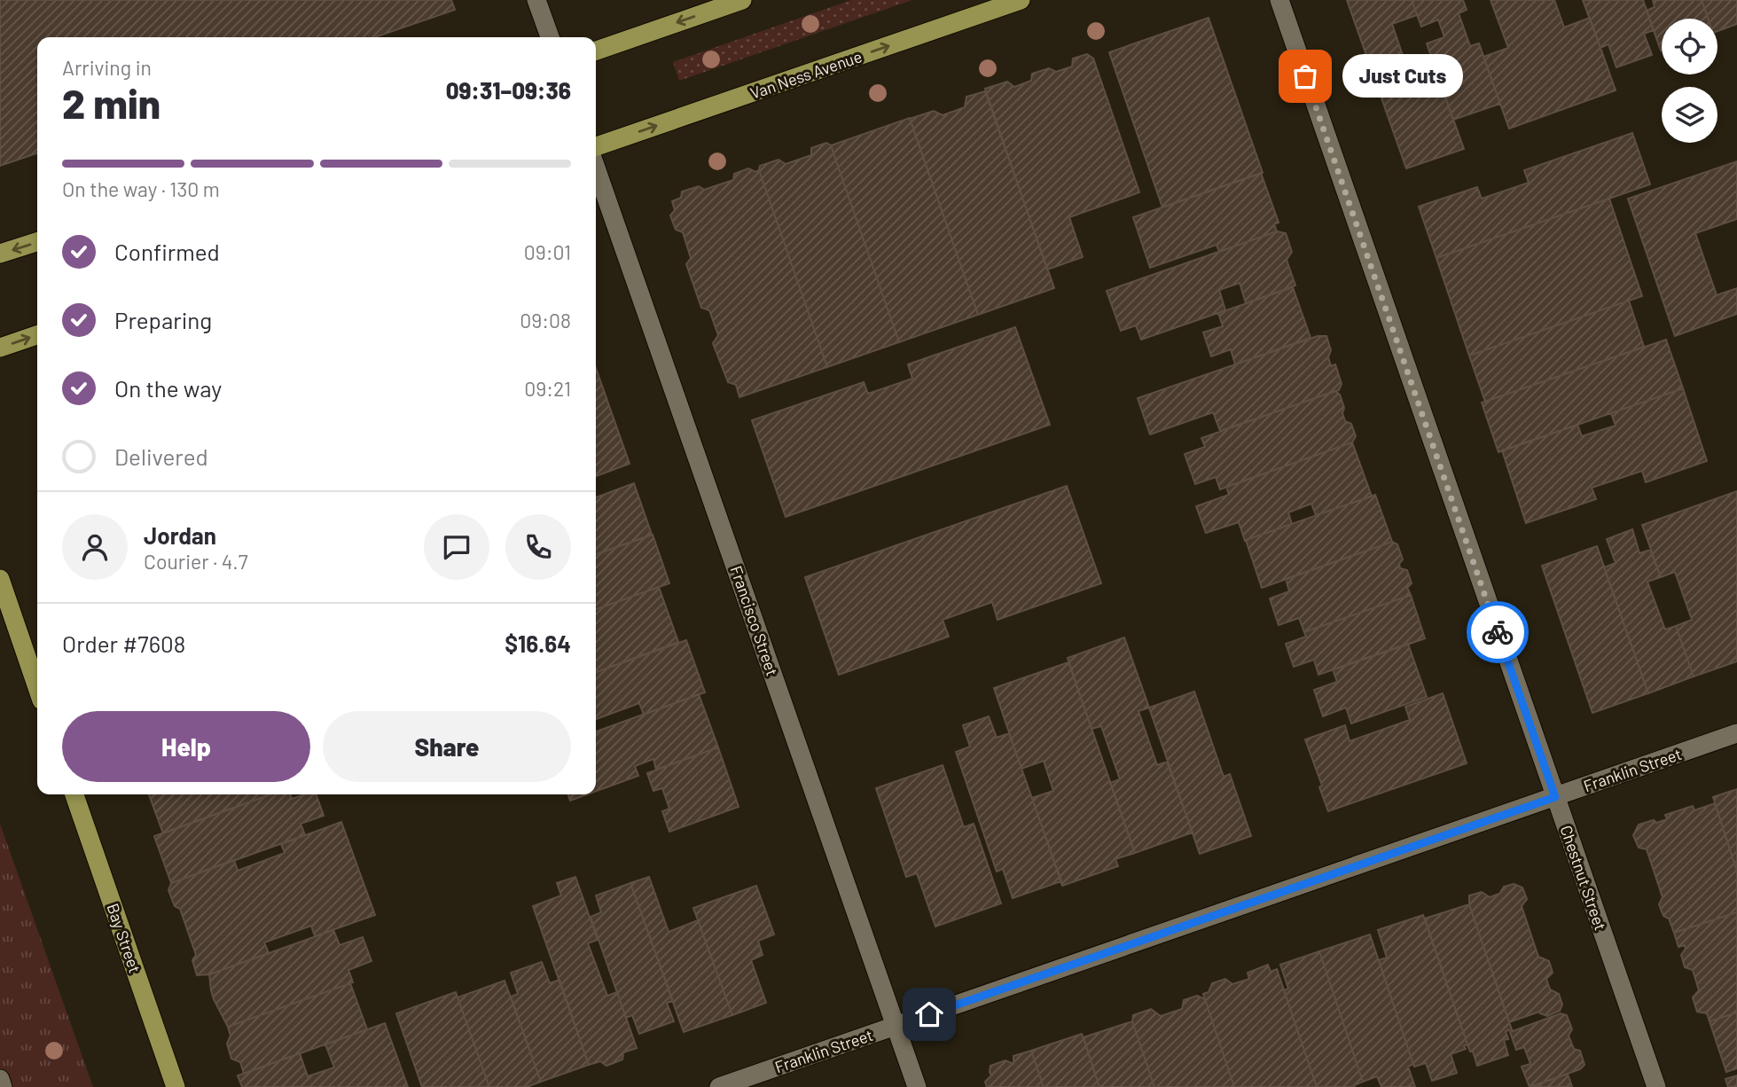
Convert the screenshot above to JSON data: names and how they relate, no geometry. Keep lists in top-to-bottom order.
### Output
{
  "streets": {
    "main road": ["Van Ness Avenue", "Bay Street"],
    "street": ["Francisco Street", "Franklin Street", "Chestnut Street"]
  },
  "crossings": [
    ["Francisco Street", "Franklin Street"],
    ["Franklin Street", "Chestnut Street"]
  ],
  "places": ["Just Cuts"],
  "page": {
    "heading": ["2 min", "Arriving in", "09:31–09:36"],
    "panel": [
      "Jordan",
      "Courier · 4.7",
      "Order #7608",
      "$16.64"
    ],
    "bubble": "Just Cuts",
    "bar": "On the way · 130 m",
    "list": [
      ["Confirmed", "09:01"],
      ["Preparing", "09:08"],
      ["On the way", "09:21"],
      "Delivered"
    ],
    "buttons": ["Help", "Share"]
  }
}
